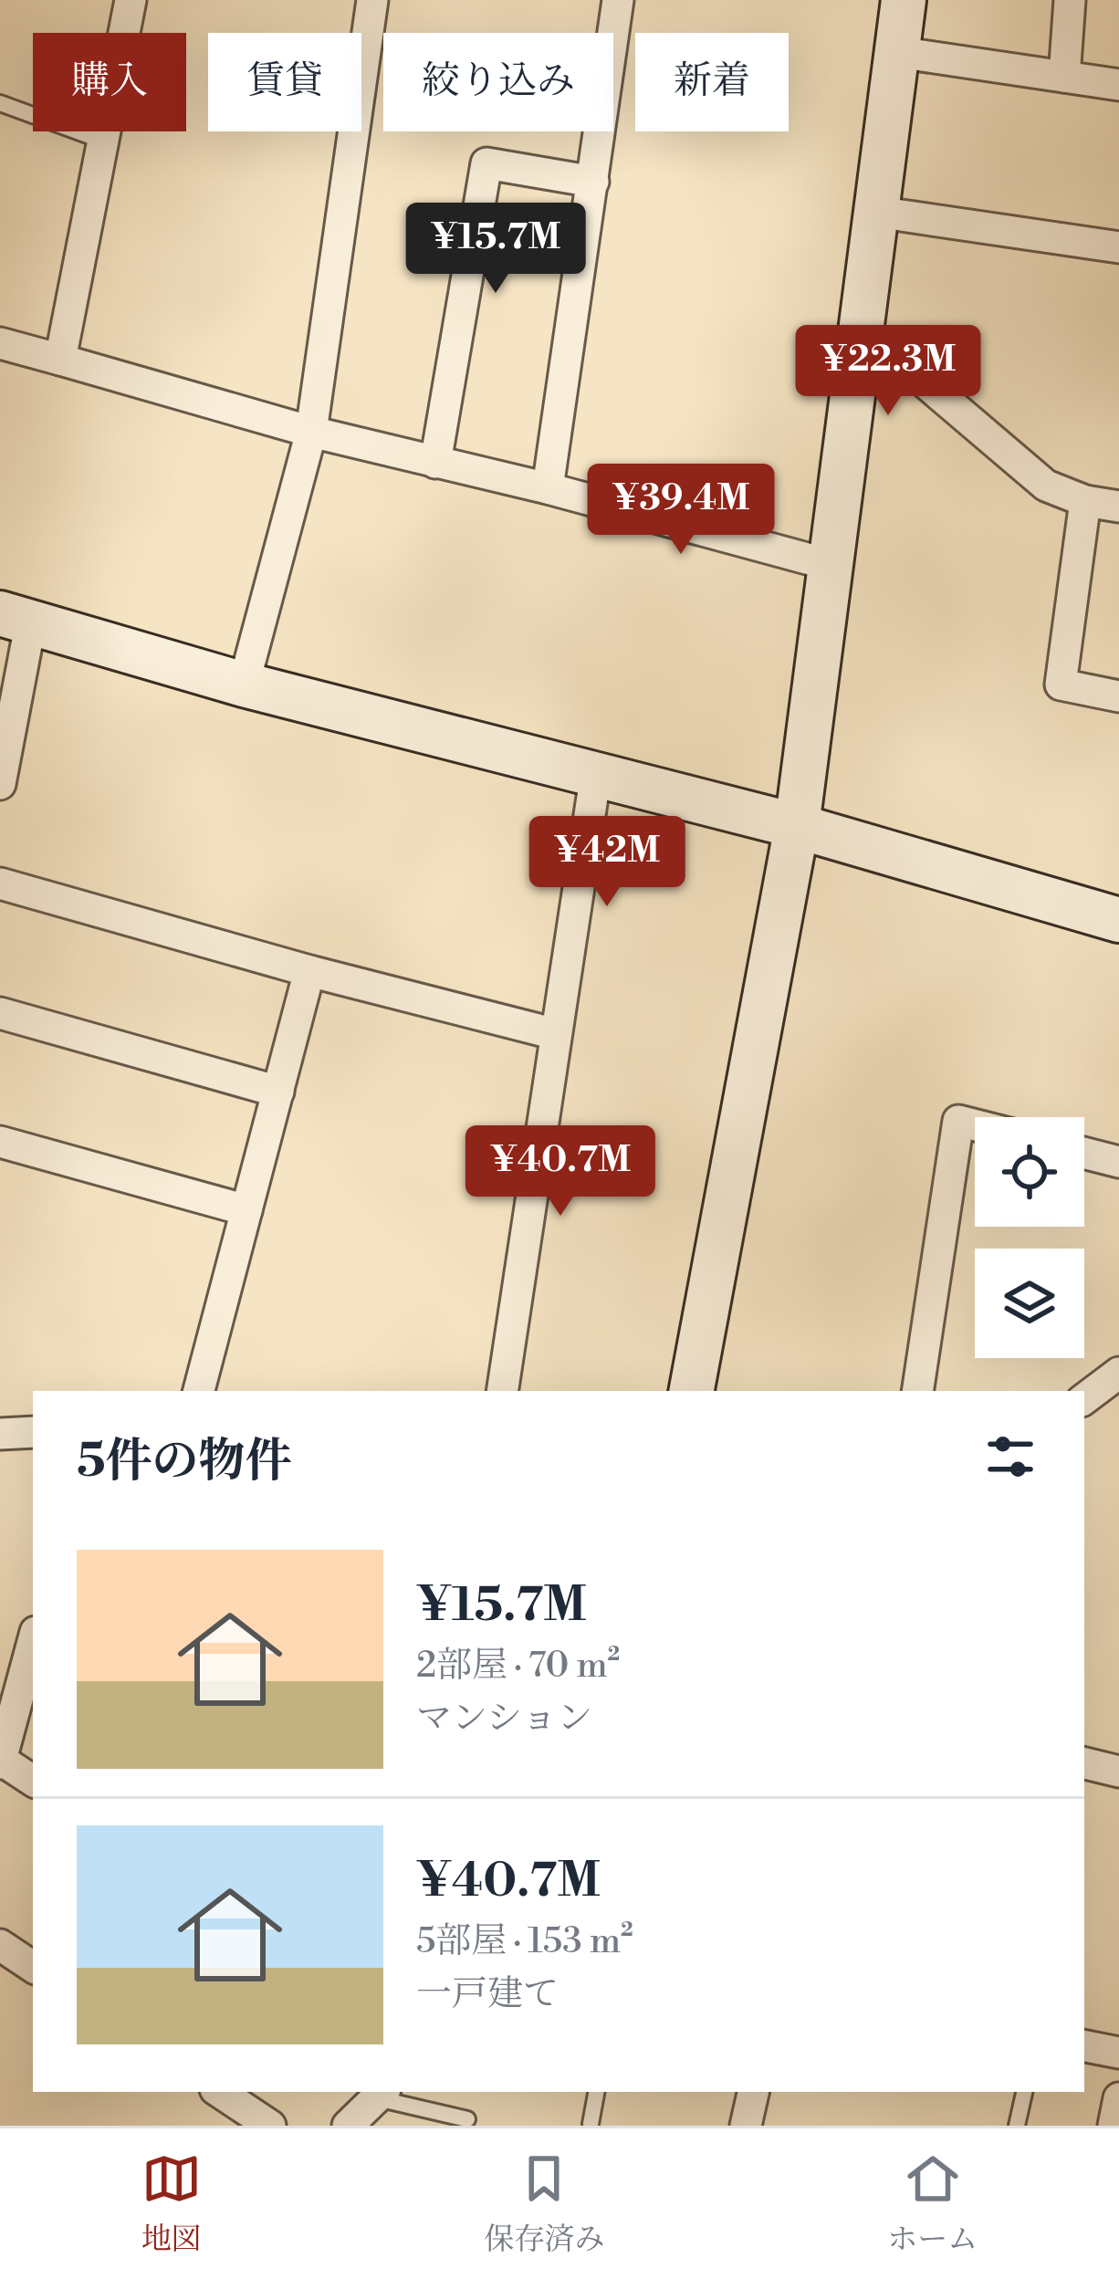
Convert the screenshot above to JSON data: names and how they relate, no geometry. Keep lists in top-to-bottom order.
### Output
{
  "page": {
    "chip": [
      "購入",
      "賃貸",
      "絞り込み",
      "新着"
    ],
    "price": [
      "¥15.7M",
      "¥22.3M",
      "¥39.4M",
      "¥42M",
      "¥40.7M"
    ],
    "heading": "5件の物件",
    "list": [
      {
        "name": "¥15.7M",
        "note": "2部屋 · 70 m² · マンション"
      },
      {
        "name": "¥40.7M",
        "note": "5部屋 · 153 m² · 一戸建て"
      }
    ],
    "tabs": ["地図", "保存済み", "ホーム"]
  }
}
